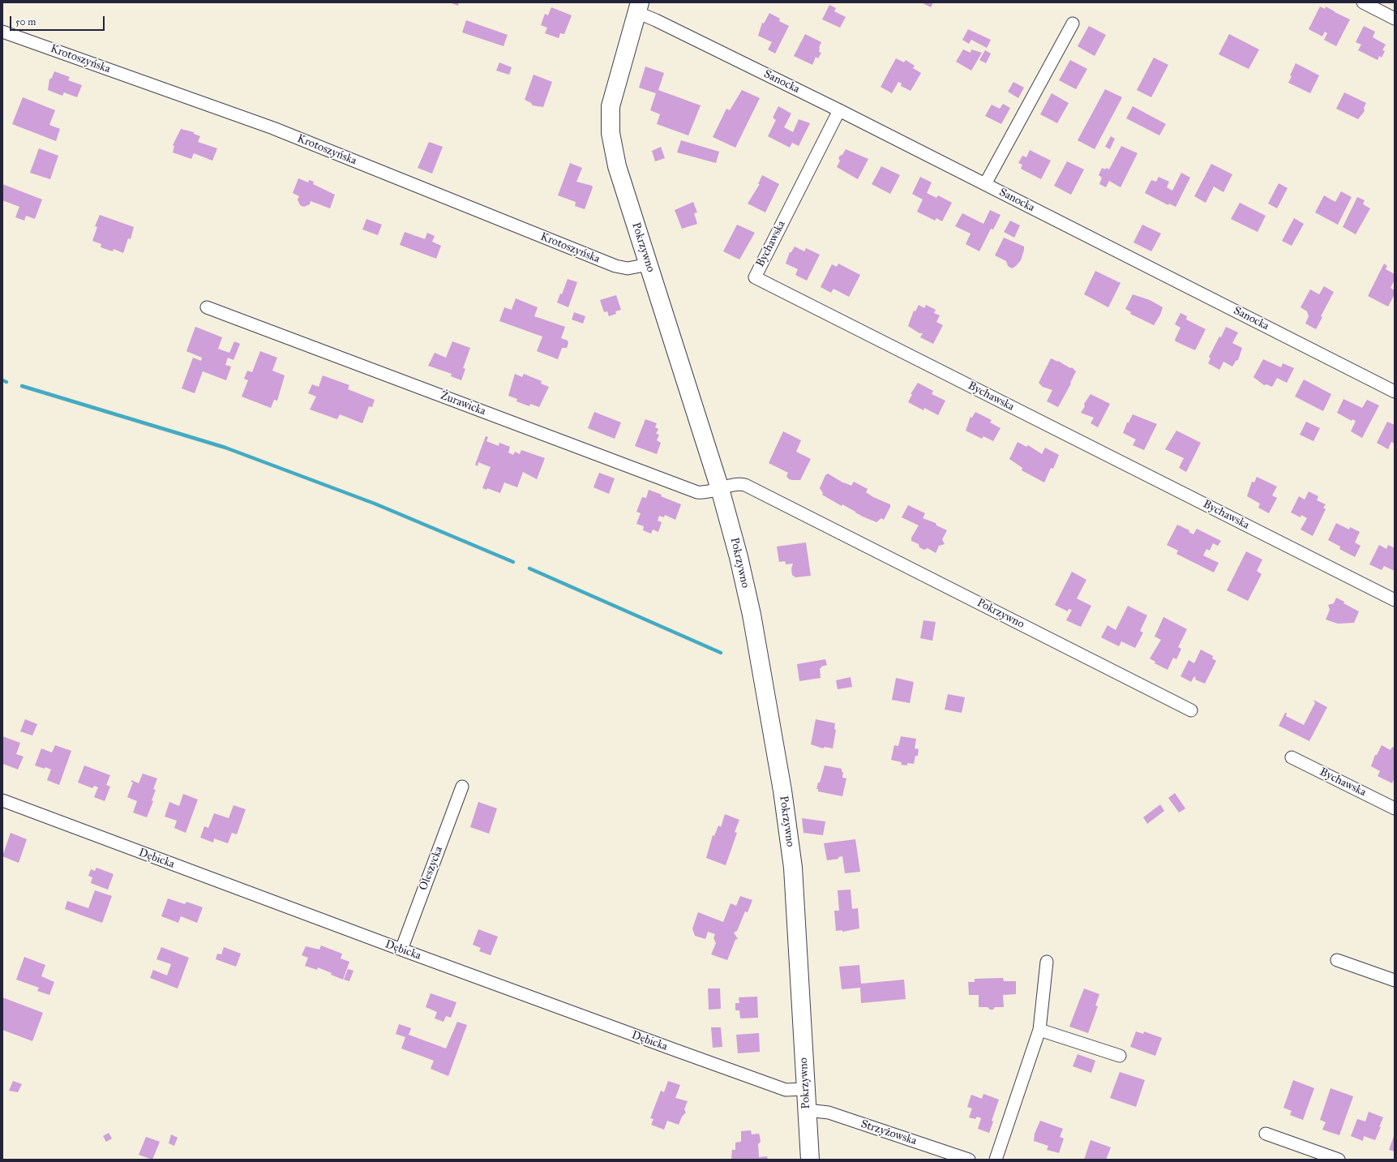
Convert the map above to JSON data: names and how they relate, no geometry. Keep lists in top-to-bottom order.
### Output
{
  "streets": {
    "street": [
      "Krotoszyńska",
      "Sanocka",
      "Bychawska",
      "Pokrzywno",
      "Żurawicka",
      "Dębicka",
      "Oleszycka",
      "Strzyżowska"
    ]
  },
  "crossings": [
    ["Krotoszyńska", "Pokrzywno"],
    ["Sanocka", "Bychawska"],
    ["Sanocka", "Pokrzywno"],
    ["Pokrzywno", "Żurawicka"],
    ["Pokrzywno", "Dębicka"],
    ["Pokrzywno", "Strzyżowska"],
    ["Dębicka", "Oleszycka"]
  ],
  "scale_bar": "50 m"
}
